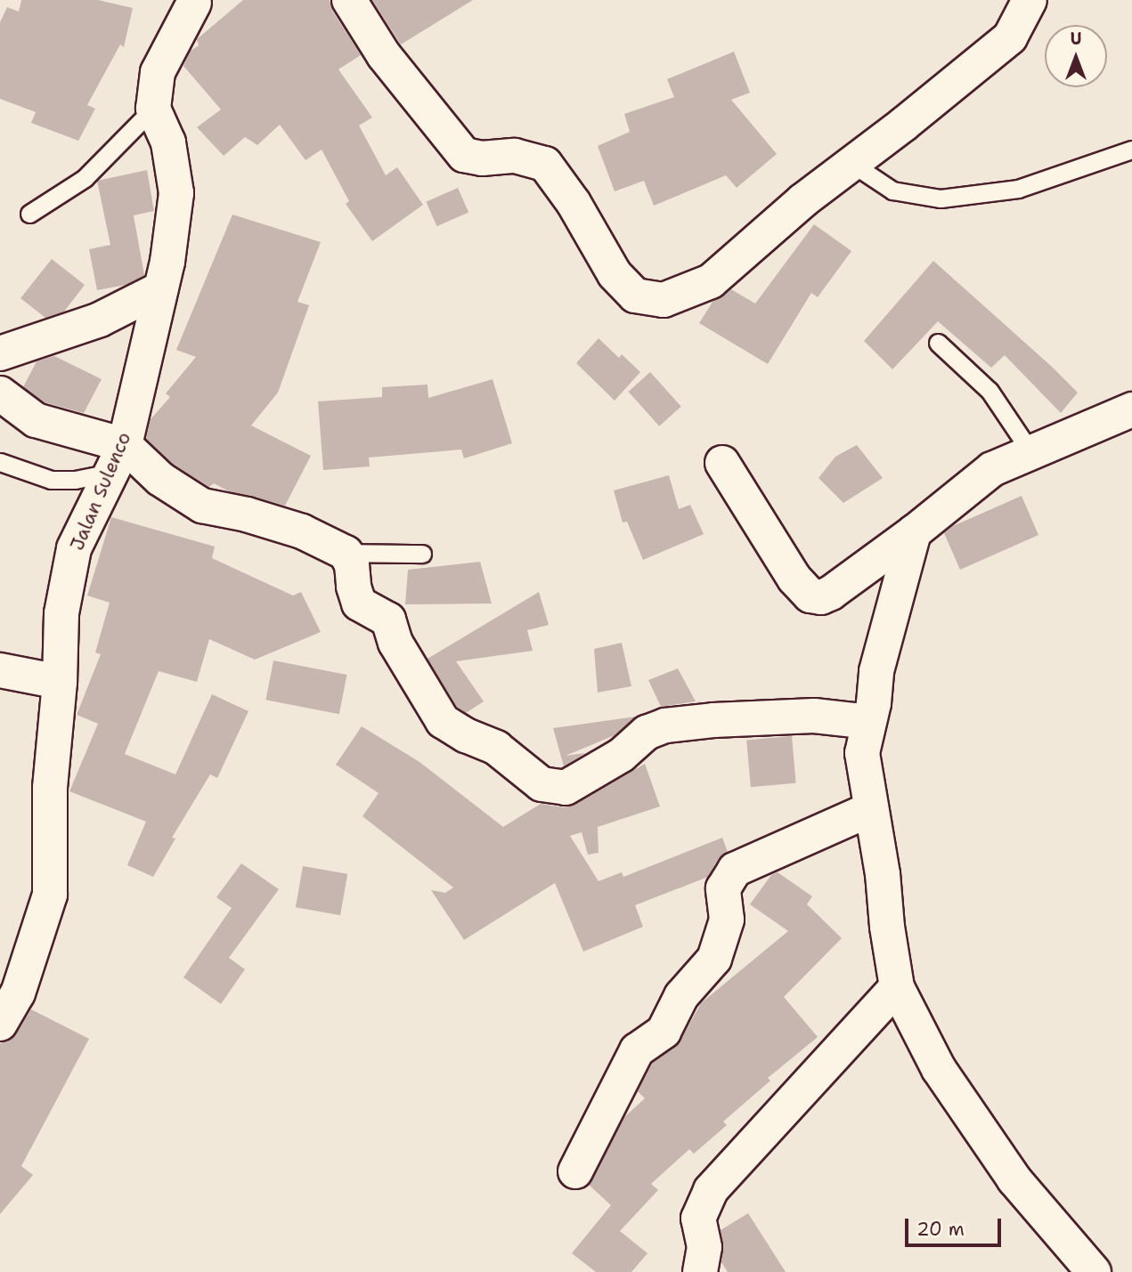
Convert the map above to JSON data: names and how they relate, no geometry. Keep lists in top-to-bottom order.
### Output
{
  "streets": {
    "street": ["Jalan Sulenco"]
  },
  "scale_bar": "20 m",
  "north": "top"
}
